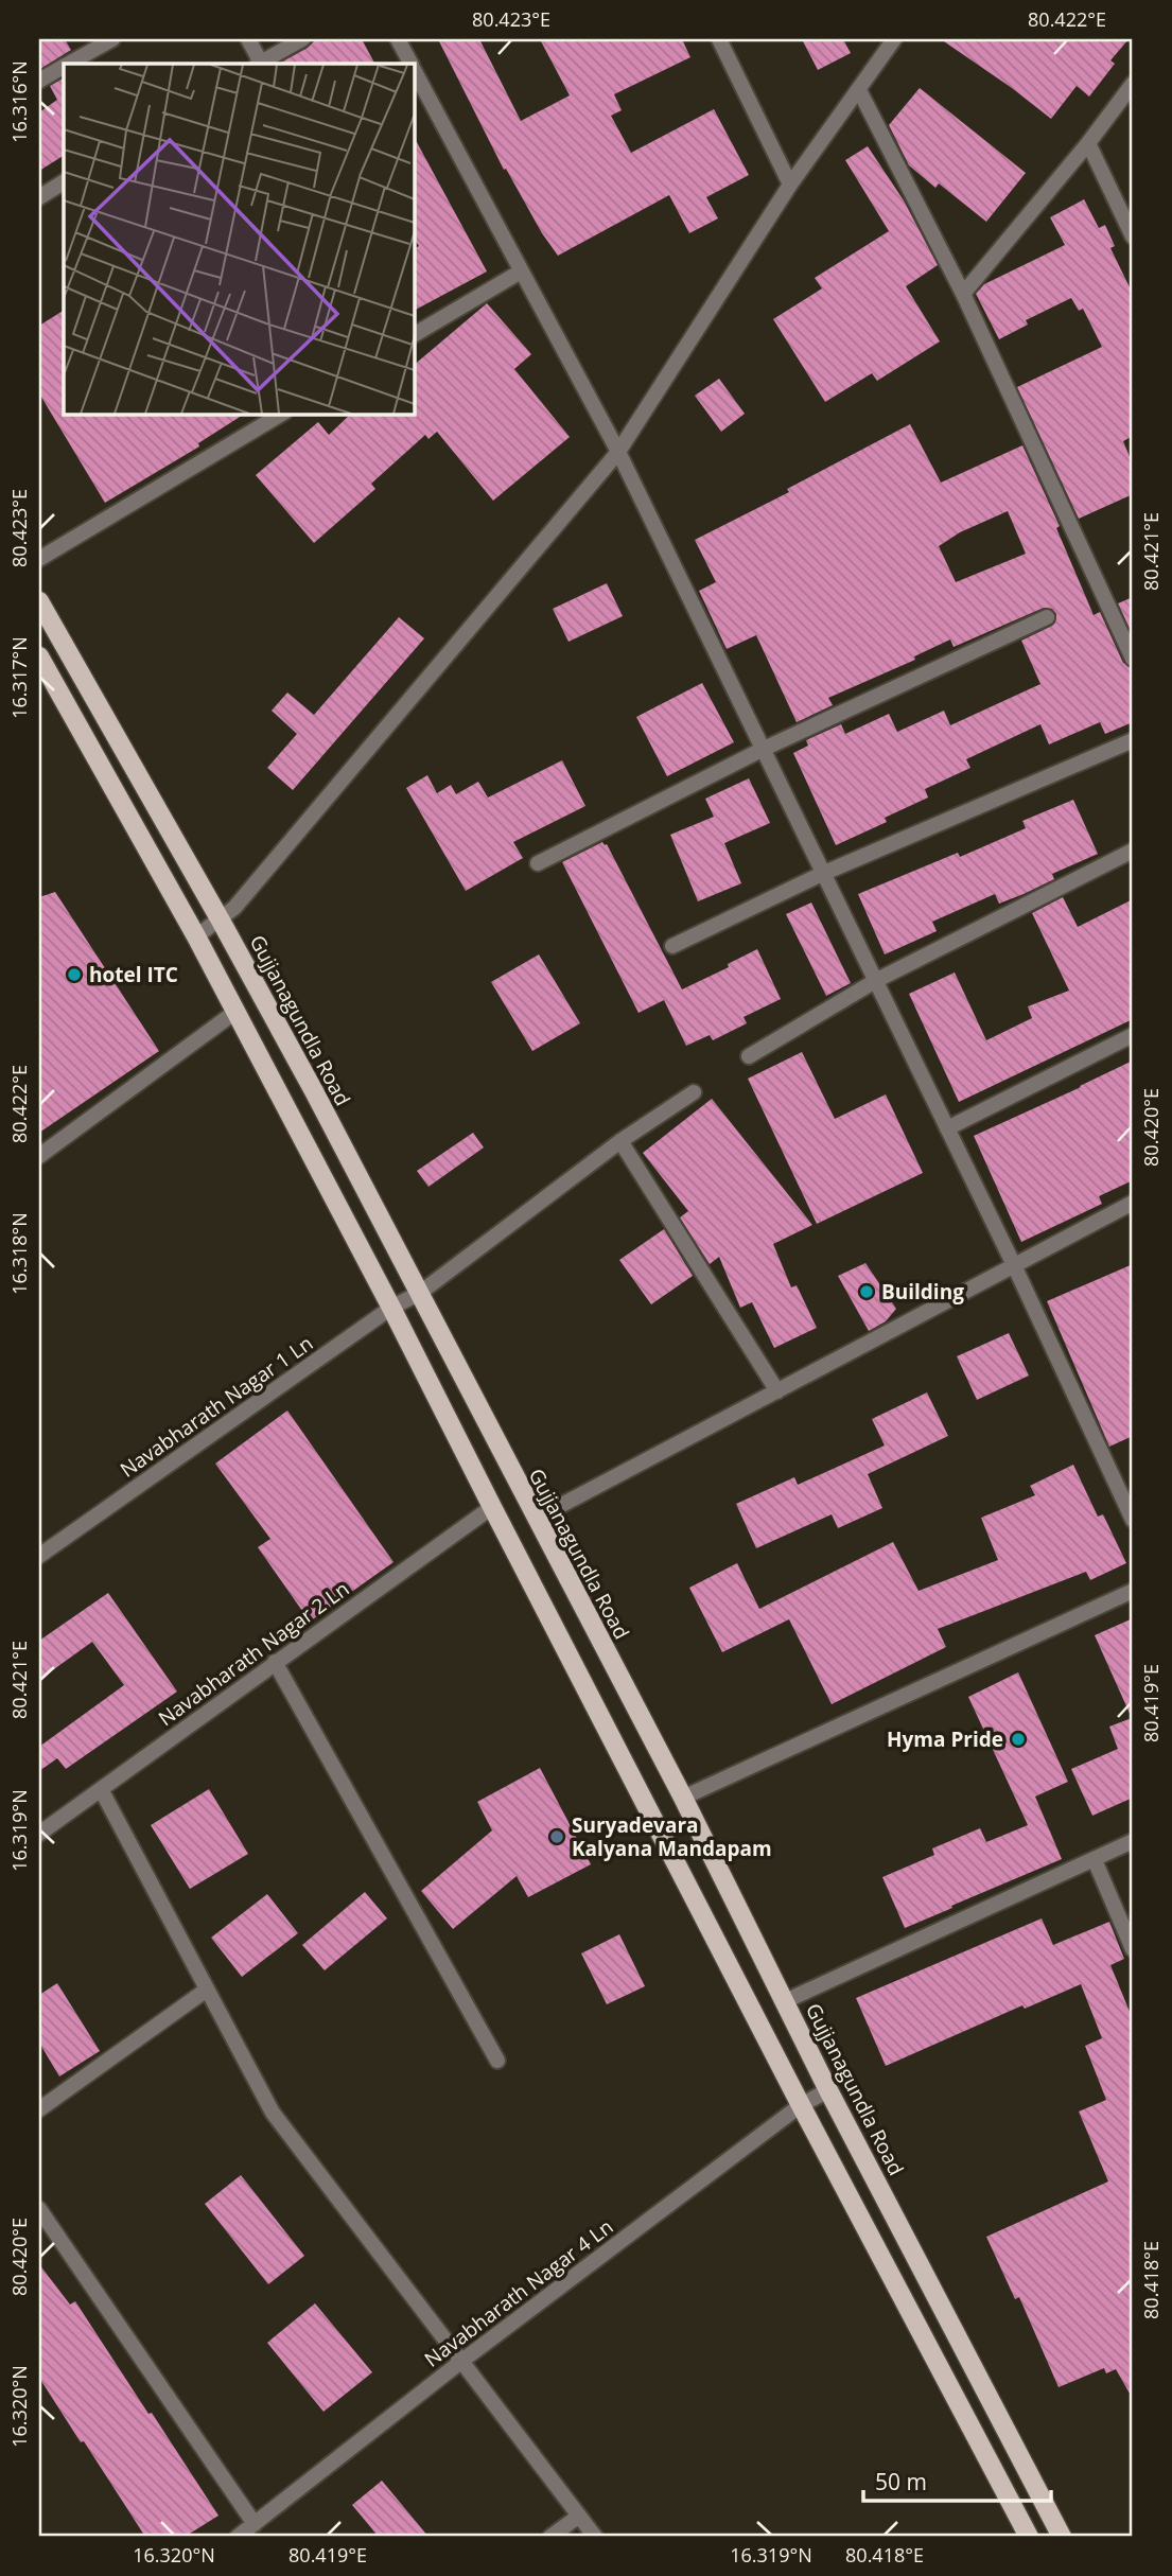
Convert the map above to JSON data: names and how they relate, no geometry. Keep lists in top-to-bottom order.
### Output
{
  "streets": {
    "main road": ["Gujjanagundla Road"],
    "street": ["Navabharath Nagar 1 Ln", "Navabharath Nagar 2 Ln", "Navabharath Nagar 4 Ln"]
  },
  "crossings": [
    ["Gujjanagundla Road", "Navabharath Nagar 1 Ln"],
    ["Gujjanagundla Road", "Navabharath Nagar 4 Ln"]
  ],
  "places": [
    "hotel ITC",
    "Building",
    "Hyma Pride",
    "Suryadevara Kalyana Mandapam"
  ],
  "scale_bar": "50 m",
  "coordinates": [
    "80.423°E",
    "80.422°E",
    "16.316°N",
    "80.421°E",
    "16.317°N",
    "80.420°E",
    "16.318°N",
    "80.419°E",
    "16.319°N",
    "80.418°E",
    "16.320°N"
  ]
}
